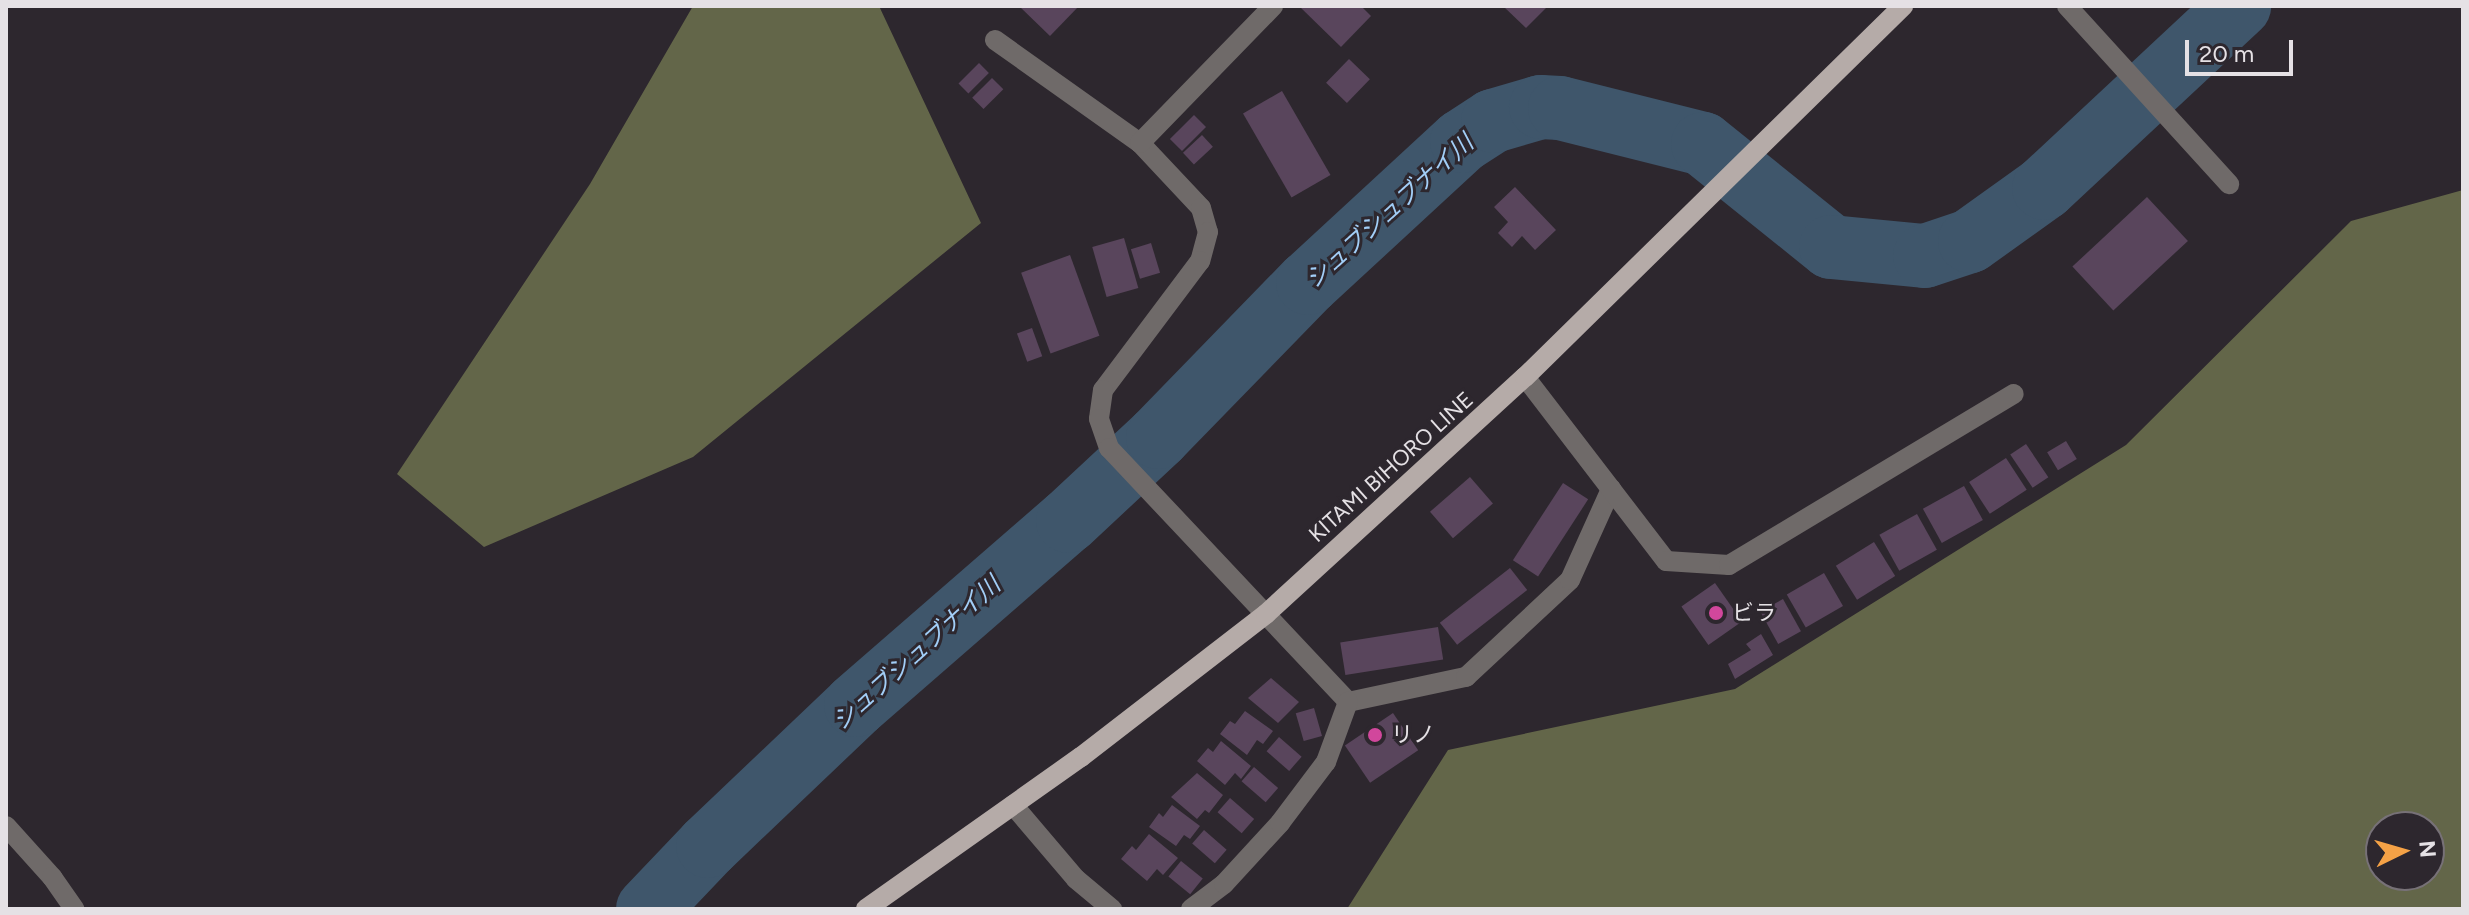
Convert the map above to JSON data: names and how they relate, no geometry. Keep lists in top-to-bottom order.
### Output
{
  "streets": {
    "main road": ["KITAMI BIHORO LINE"]
  },
  "water": ["シュブシュブナイ川"],
  "places": ["ビラ", "リノ"],
  "scale_bar": "20 m",
  "north": "right"
}
